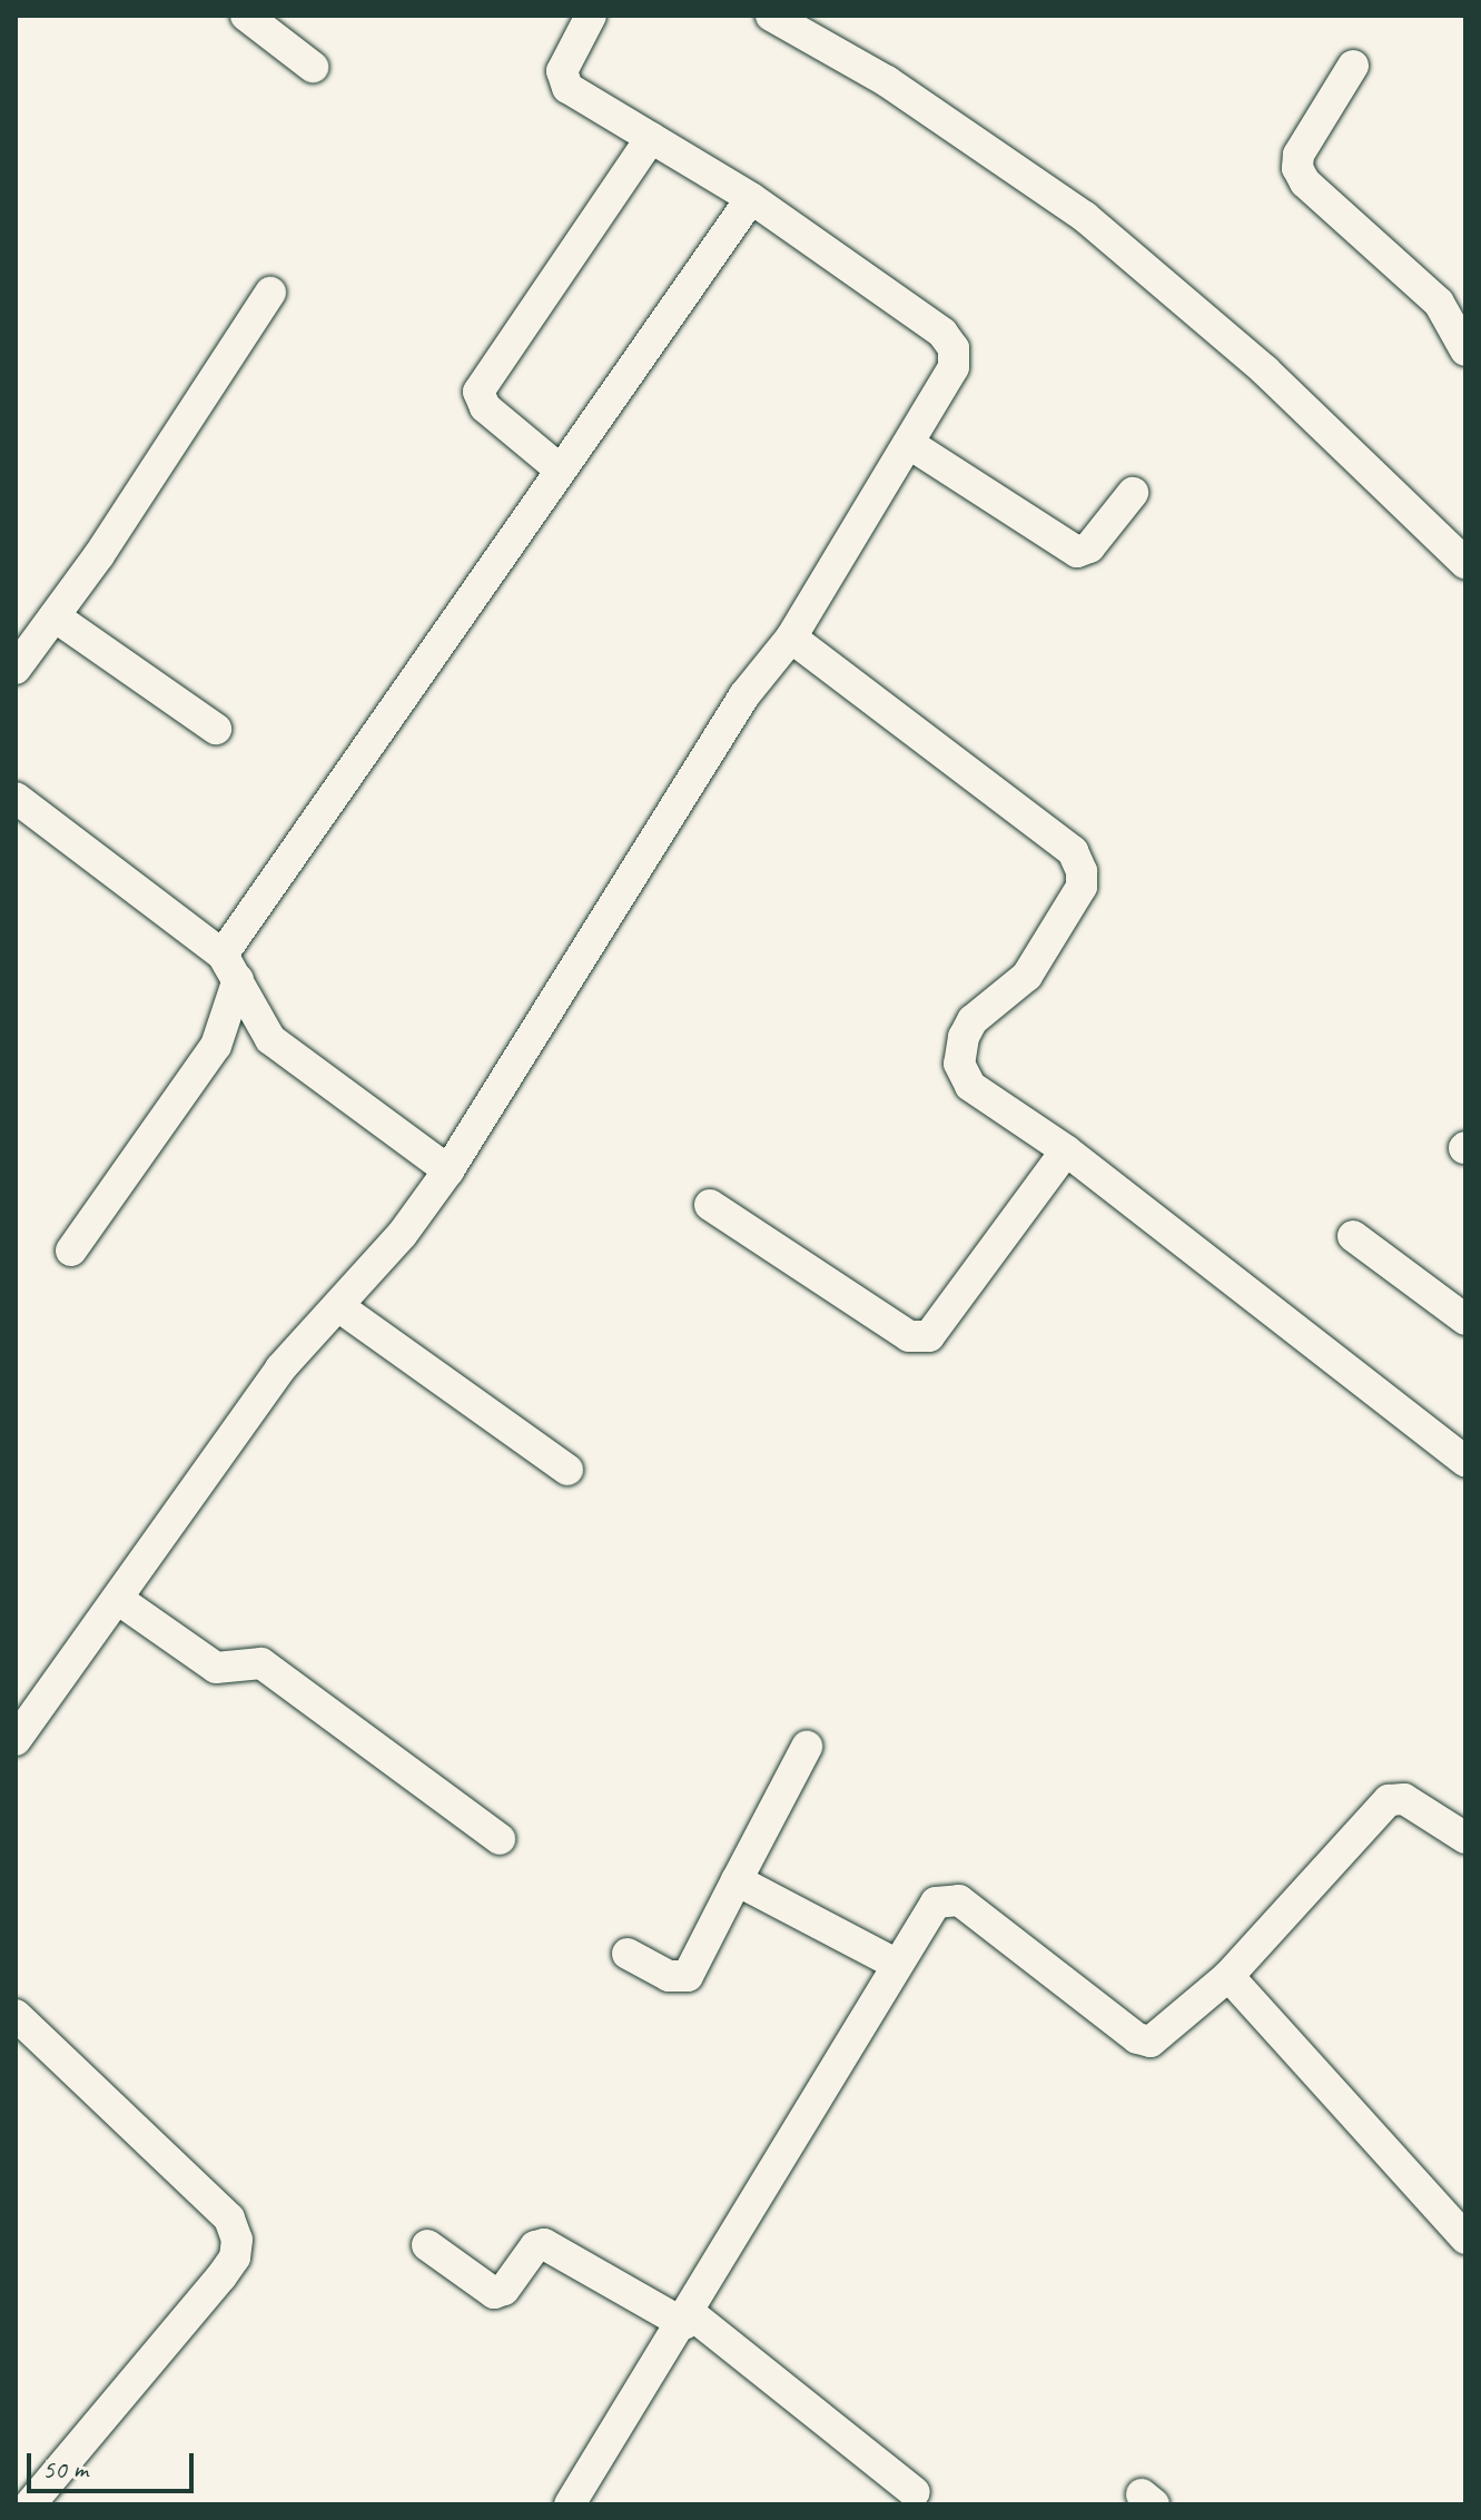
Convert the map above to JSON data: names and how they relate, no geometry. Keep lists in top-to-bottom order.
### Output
{
  "scale_bar": "50 m"
}
